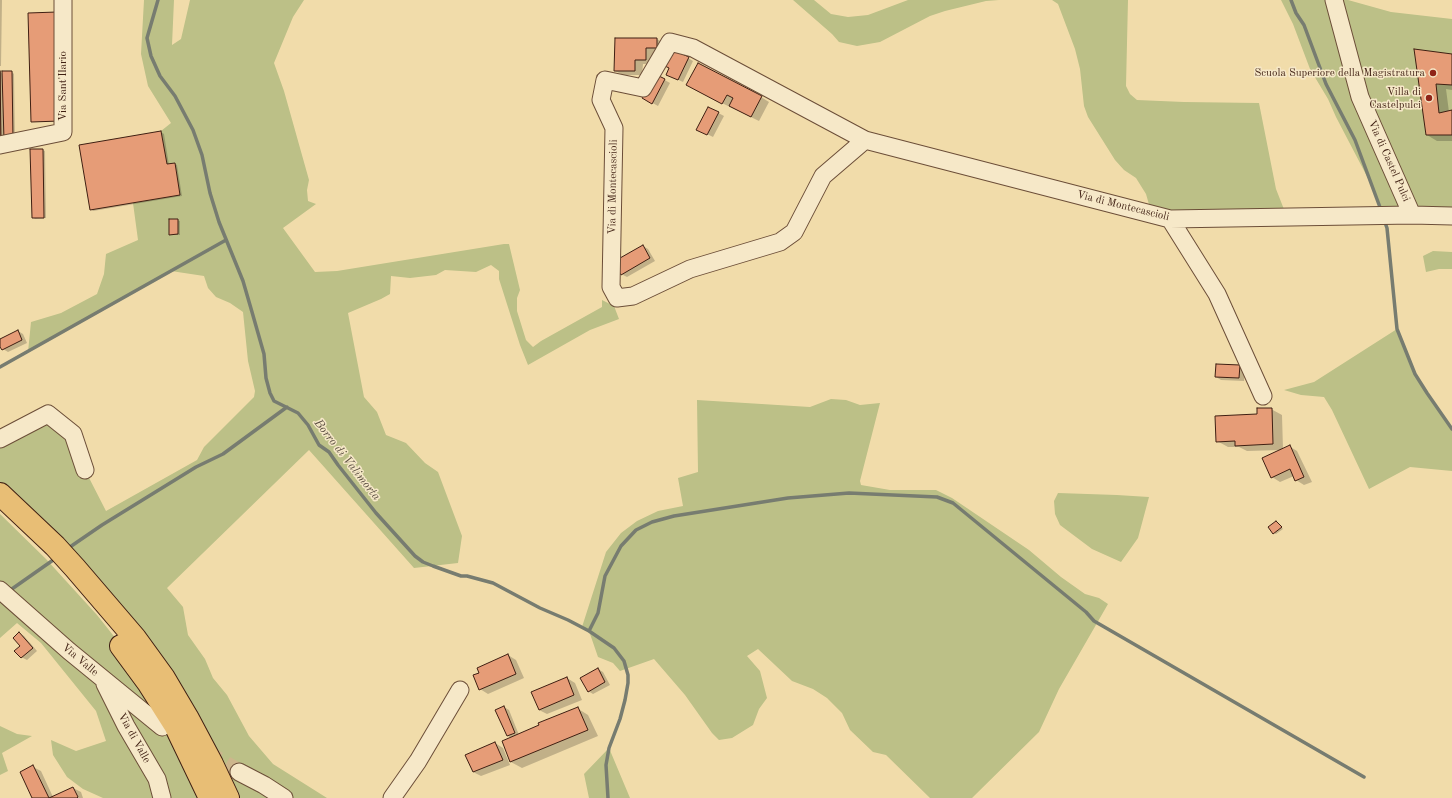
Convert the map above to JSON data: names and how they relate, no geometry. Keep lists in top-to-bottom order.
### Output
{
  "streets": {
    "street": [
      "Via Sant'Ilario",
      "Via di Castel Pulci",
      "Via di Montecascioli",
      "Via Valle",
      "Via di Valle"
    ]
  },
  "crossings": [
    ["Via di Castel Pulci", "Via di Montecascioli"],
    ["Via Valle", "Via di Valle"]
  ],
  "water": ["Borro di Valimorta"],
  "places": ["Scuola Superiore della Magistratura", "Villa di Castelpulci"]
}
